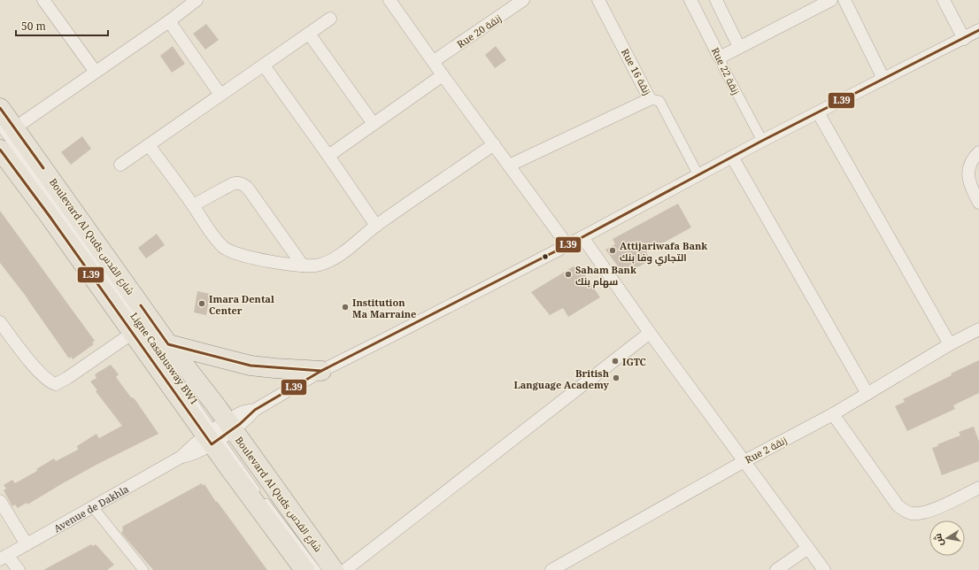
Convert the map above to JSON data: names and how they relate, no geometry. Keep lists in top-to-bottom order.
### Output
{
  "streets": {
    "main road": ["Boulevard Al Quds شارع القدس"],
    "street": [
      "Rue 20 زنقة",
      "Rue 22 زنقة",
      "Rue 16 زنقة",
      "Rue 2 زنقة",
      "Avenue de Dakhla"
    ],
    "lane": ["Ligne Casabusway BW1"]
  },
  "crossings": [
    ["Rue 22 زنقة", "Avenue de Dakhla"],
    ["Rue 16 زنقة", "Avenue de Dakhla"],
    ["Boulevard Al Quds شارع القدس", "Ligne Casabusway BW1"],
    ["Boulevard Al Quds شارع القدس", "Avenue de Dakhla"],
    ["Ligne Casabusway BW1", "Avenue de Dakhla"]
  ],
  "places": [
    "Attijariwafa Bank التجاري وفا بنك",
    "Saham Bank سهام بنك",
    "Imara Dental Center",
    "Institution Ma Marraine",
    "IGTC",
    "British Language Academy"
  ],
  "lines": ["transit line L39"],
  "scale_bar": "50 m",
  "north": "left"
}
